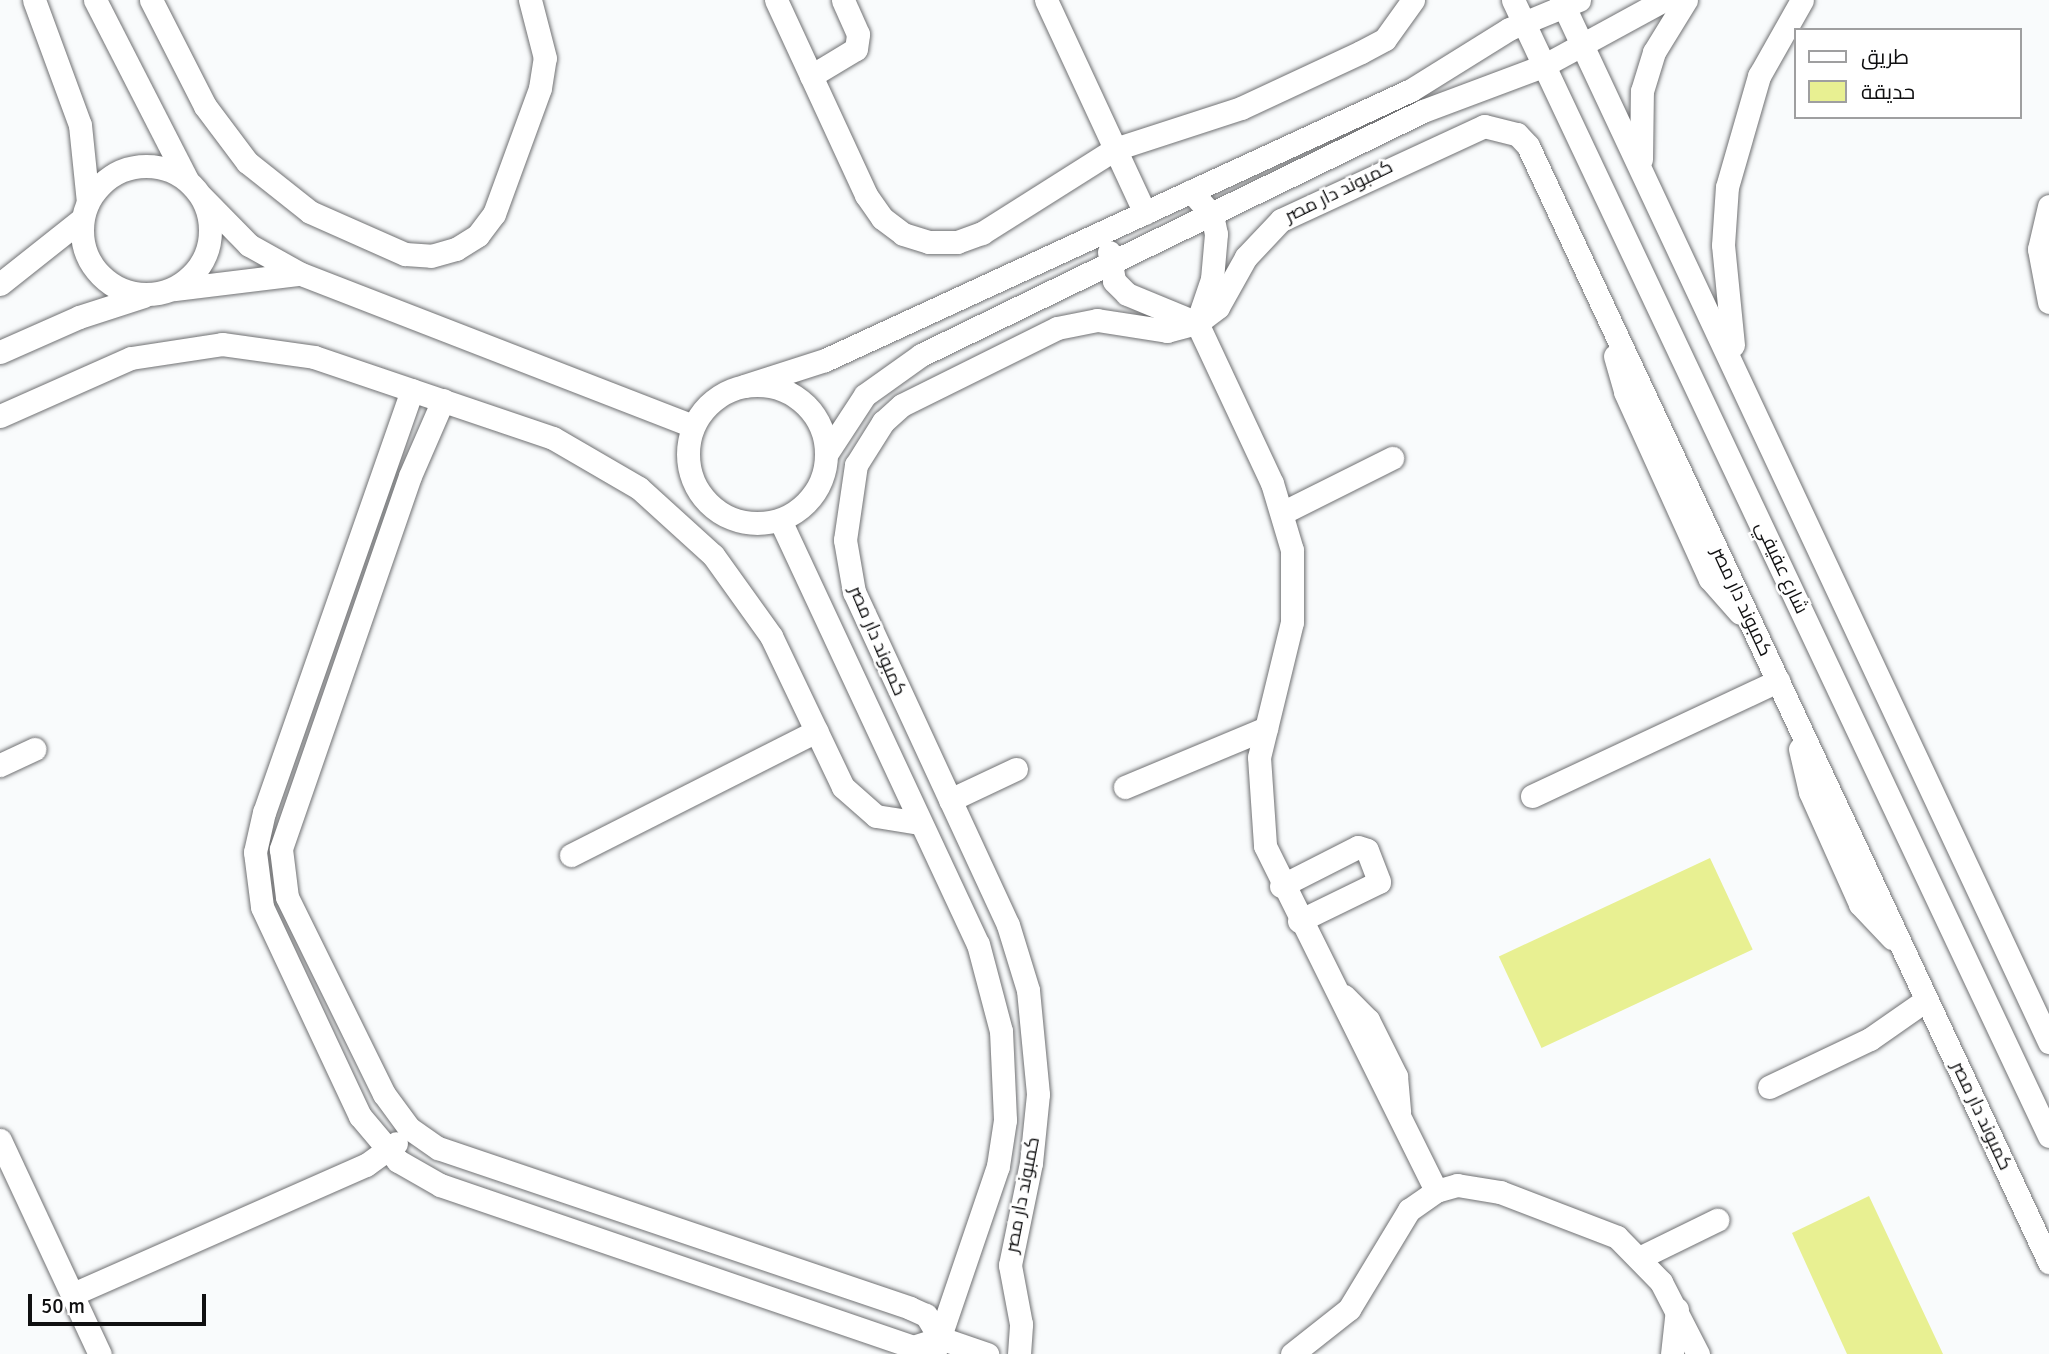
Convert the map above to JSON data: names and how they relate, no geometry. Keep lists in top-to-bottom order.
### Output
{
  "streets": {
    "street": ["كمبوند دار مصر", "شارع عفيفي"]
  },
  "legend": ["طريق", "حديقة"],
  "scale_bar": "50 m"
}
